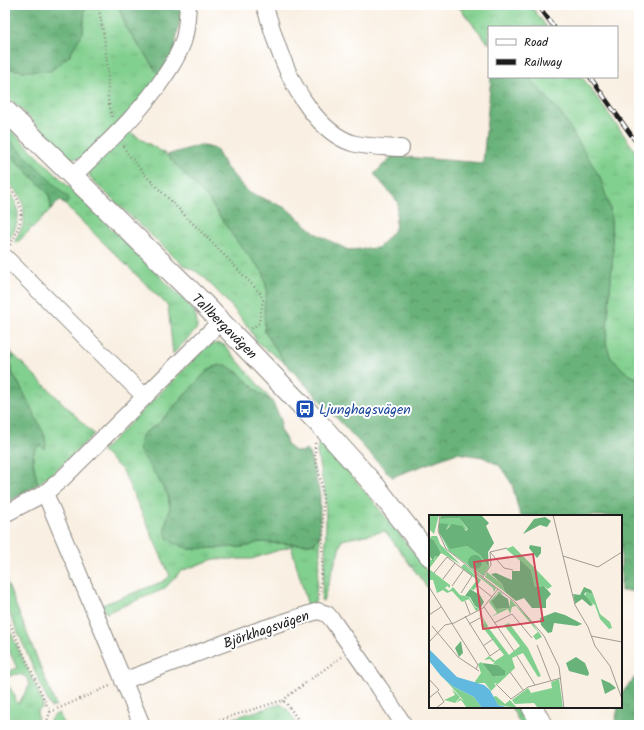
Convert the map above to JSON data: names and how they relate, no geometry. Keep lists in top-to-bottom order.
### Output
{
  "streets": {
    "street": ["Tallbergavägen", "Björkhagsvägen"]
  },
  "places": {
    "bus stop": ["Ljunghagsvägen"]
  },
  "legend": ["Road", "Railway"]
}
